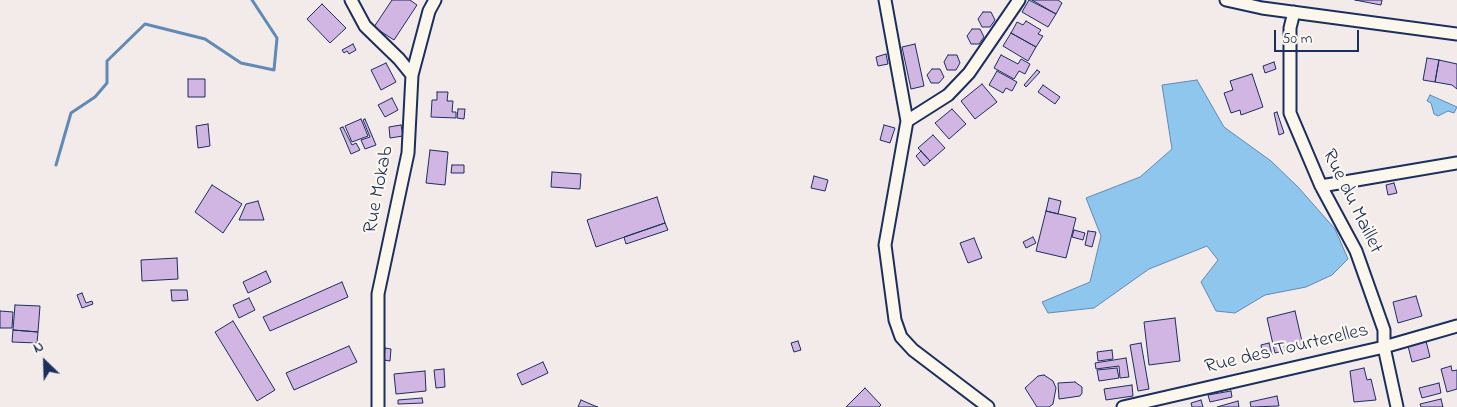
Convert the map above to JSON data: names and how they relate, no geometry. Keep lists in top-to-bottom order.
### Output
{
  "streets": {
    "street": ["Rue Mokab", "Rue du Maillet", "Rue des Tourterelles"]
  },
  "crossings": [
    ["Rue du Maillet", "Rue des Tourterelles"]
  ],
  "scale_bar": "50 m",
  "north": "top left"
}
